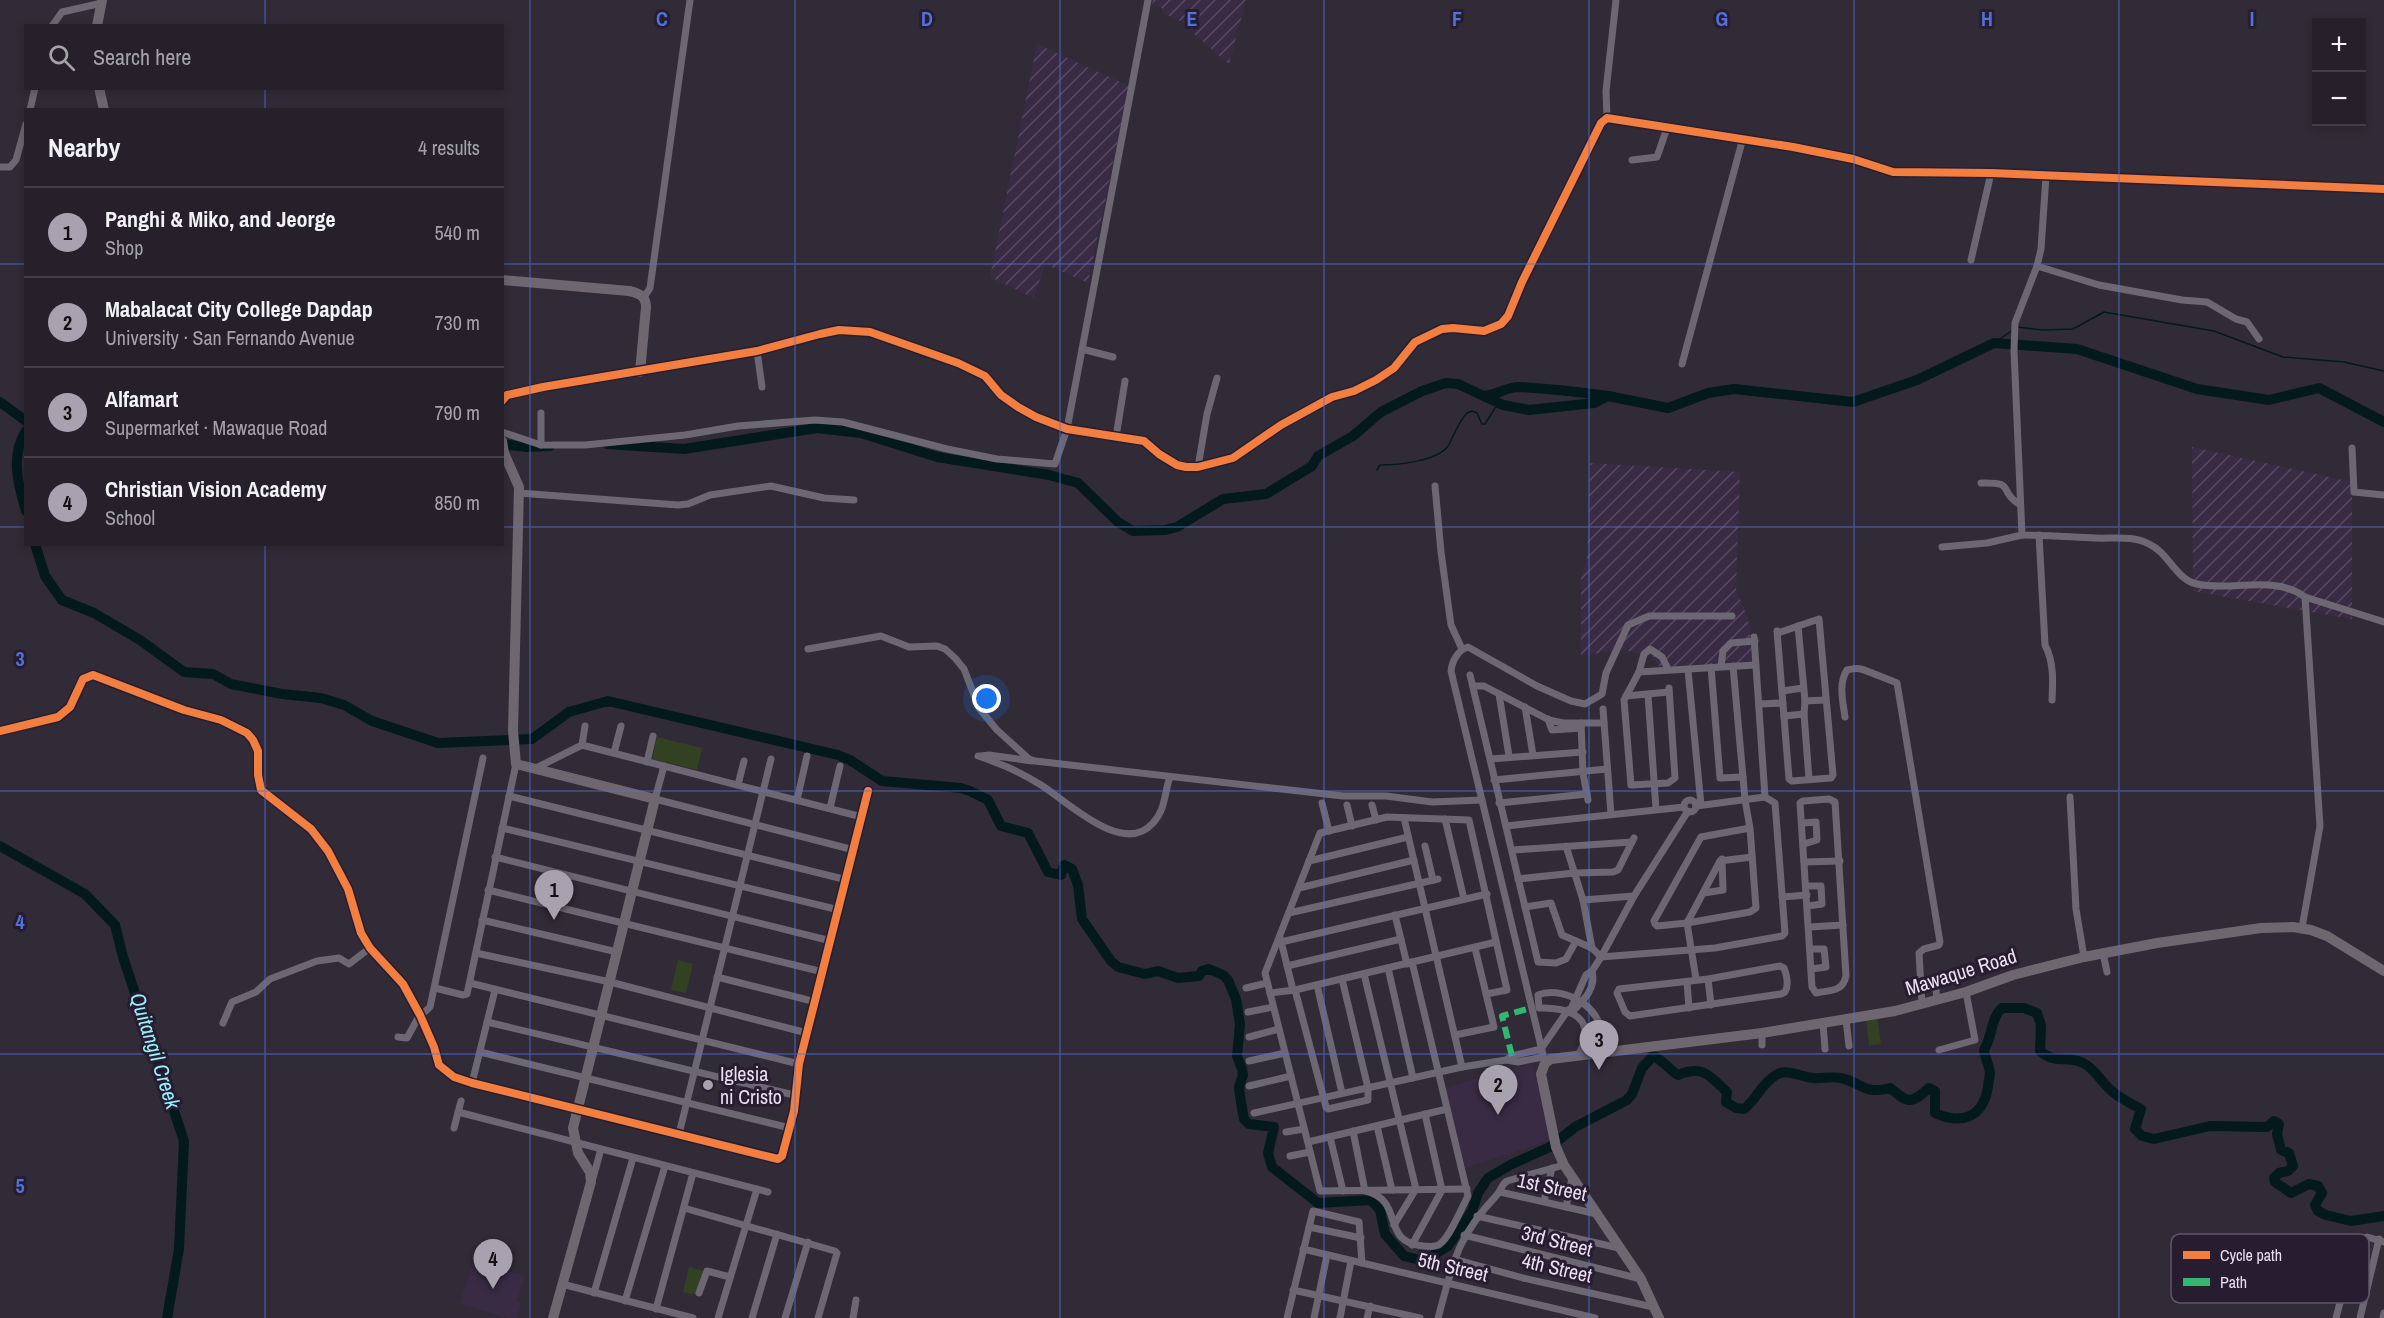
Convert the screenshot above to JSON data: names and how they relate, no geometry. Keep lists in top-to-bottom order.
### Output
{
  "streets": {
    "street": [
      "Mawaque Road",
      "1st Street",
      "3rd Street",
      "5th Street",
      "4th Street"
    ]
  },
  "water": ["Quitangil Creek"],
  "places": ["Iglesia ni Cristo"],
  "legend": ["Cycle path", "Path"],
  "page": {
    "map_buttons": ["+", "−"],
    "search": "Search here",
    "heading": ["Nearby", "4 results"],
    "list": [
      {
        "mark": "1",
        "name": "Panghi & Miko, and Jeorge",
        "note": "Shop",
        "value": "540 m"
      },
      {
        "mark": "2",
        "name": "Mabalacat City College Dapdap",
        "note": "University · San Fernando Avenue",
        "value": "730 m"
      },
      {
        "mark": "3",
        "name": "Alfamart",
        "note": "Supermarket · Mawaque Road",
        "value": "790 m"
      },
      {
        "mark": "4",
        "name": "Christian Vision Academy",
        "note": "School",
        "value": "850 m"
      }
    ],
    "pins": [
      "1",
      "3",
      "2",
      "4"
    ]
  },
  "grid": {
    "columns": [
      "C",
      "D",
      "E",
      "F",
      "G",
      "H",
      "I"
    ],
    "rows": ["3", "4", "5"]
  }
}
